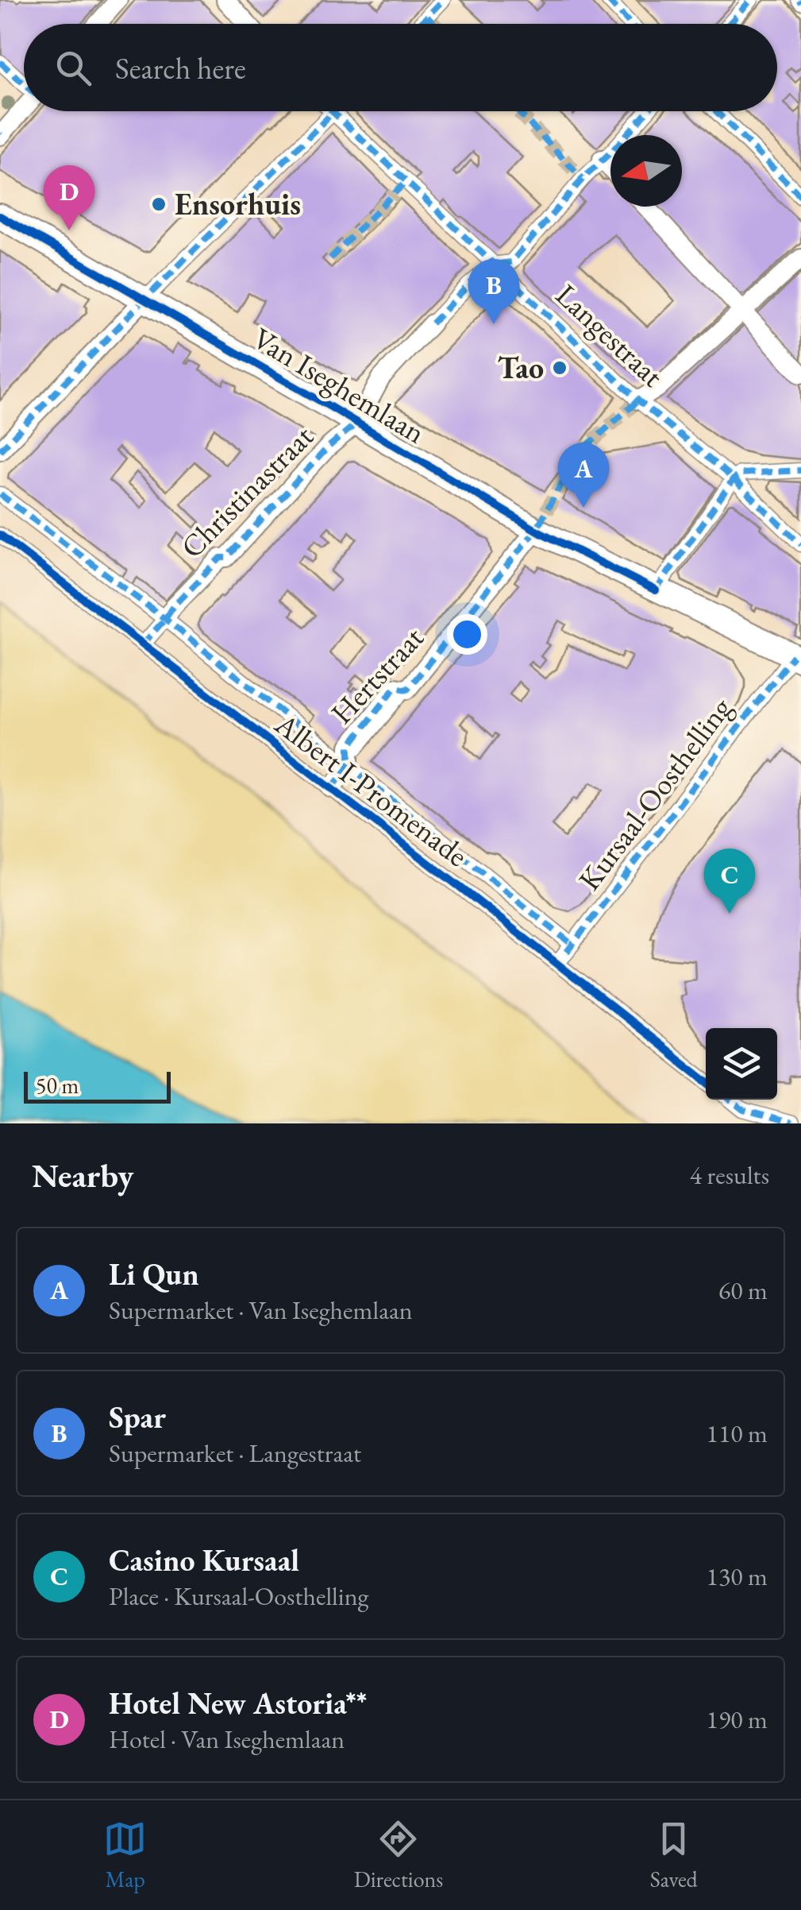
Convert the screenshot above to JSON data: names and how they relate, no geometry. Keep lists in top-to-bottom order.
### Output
{
  "streets": {
    "street": [
      "Langestraat",
      "Van Iseghemlaan",
      "Christinastraat",
      "Hertstraat",
      "Albert I-Promenade",
      "Kursaal-Oosthelling"
    ]
  },
  "crossings": [
    ["Langestraat", "Christinastraat"],
    ["Van Iseghemlaan", "Christinastraat"],
    ["Van Iseghemlaan", "Hertstraat"],
    ["Van Iseghemlaan", "Kursaal-Oosthelling"],
    ["Christinastraat", "Albert I-Promenade"],
    ["Hertstraat", "Albert I-Promenade"],
    ["Albert I-Promenade", "Kursaal-Oosthelling"]
  ],
  "places": ["Ensorhuis", "Tao"],
  "scale_bar": "50 m",
  "north": "left",
  "page": {
    "search": "Search here",
    "pins": [
      "D",
      "B",
      "A",
      "C"
    ],
    "scale": "50 m",
    "heading": ["Nearby", "4 results"],
    "list": [
      {
        "mark": "A",
        "name": "Li Qun",
        "note": "Supermarket · Van Iseghemlaan",
        "value": "60 m"
      },
      {
        "mark": "B",
        "name": "Spar",
        "note": "Supermarket · Langestraat",
        "value": "110 m"
      },
      {
        "mark": "C",
        "name": "Casino Kursaal",
        "note": "Place · Kursaal-Oosthelling",
        "value": "130 m"
      },
      {
        "mark": "D",
        "name": "Hotel New Astoria**",
        "note": "Hotel · Van Iseghemlaan",
        "value": "190 m"
      }
    ],
    "nav": ["Map", "Directions", "Saved"]
  }
}
